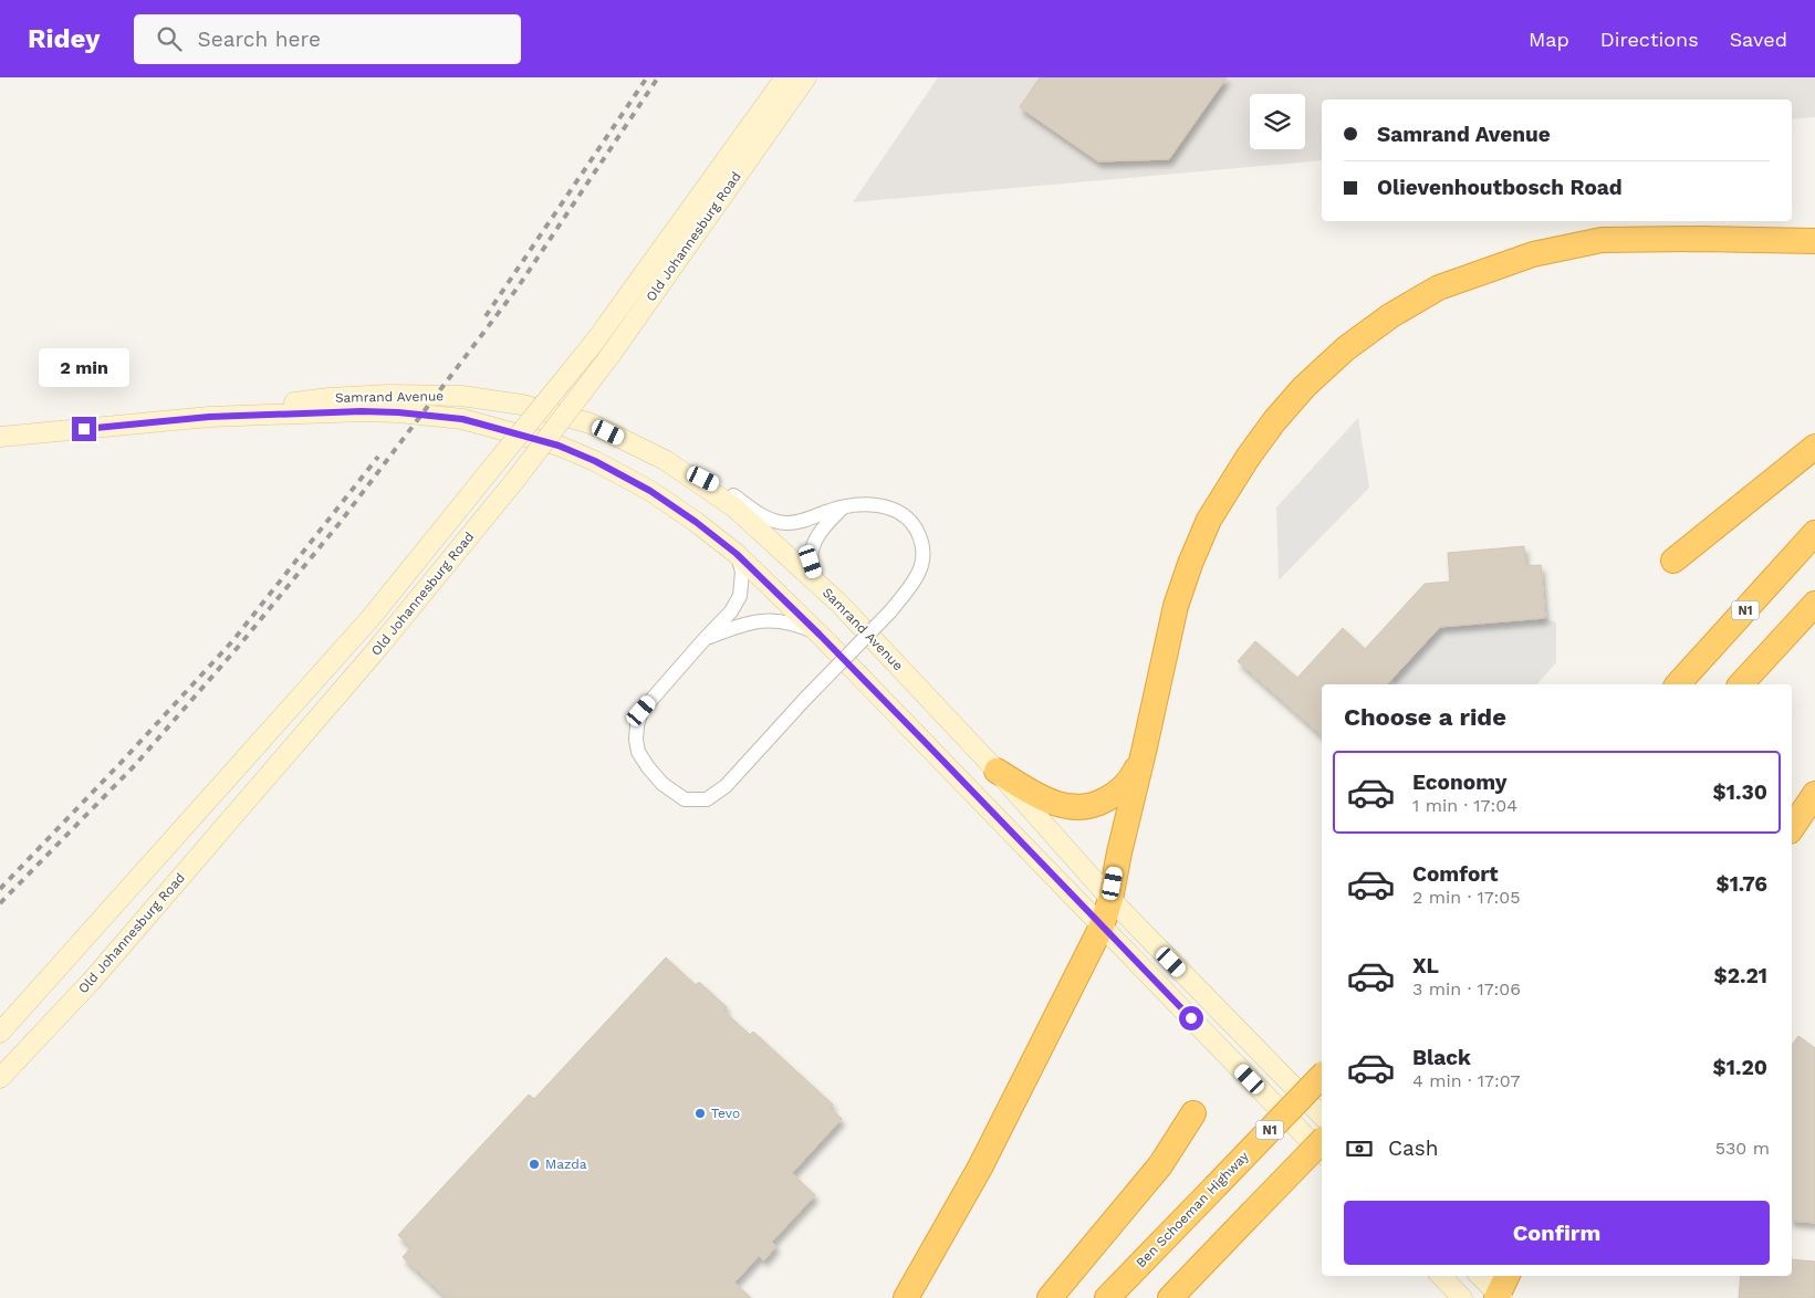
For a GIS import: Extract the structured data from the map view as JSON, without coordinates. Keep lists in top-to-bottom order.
{
  "streets": {
    "highway": ["N1", "Ben Schoeman Highway"],
    "main road": ["Old Johannesburg Road", "Samrand Avenue"]
  },
  "places": ["Tevo", "Mazda"],
  "page": {
    "header": "Ridey",
    "search": "Search here",
    "nav": ["Map", "Directions", "Saved"],
    "banner": ["Samrand Avenue", "Olievenhoutbosch Road"],
    "bubble": "2 min",
    "heading": "Choose a ride",
    "list": [
      {
        "name": "Economy",
        "note": "1 min · 17:04",
        "value": "$1.30"
      },
      {
        "name": "Comfort",
        "note": "2 min · 17:05",
        "value": "$1.76"
      },
      {
        "name": "XL",
        "note": "3 min · 17:06",
        "value": "$2.21"
      },
      {
        "name": "Black",
        "note": "4 min · 17:07",
        "value": "$1.20"
      }
    ],
    "pay": ["Cash", "530 m"],
    "buttons": "Confirm"
  }
}
